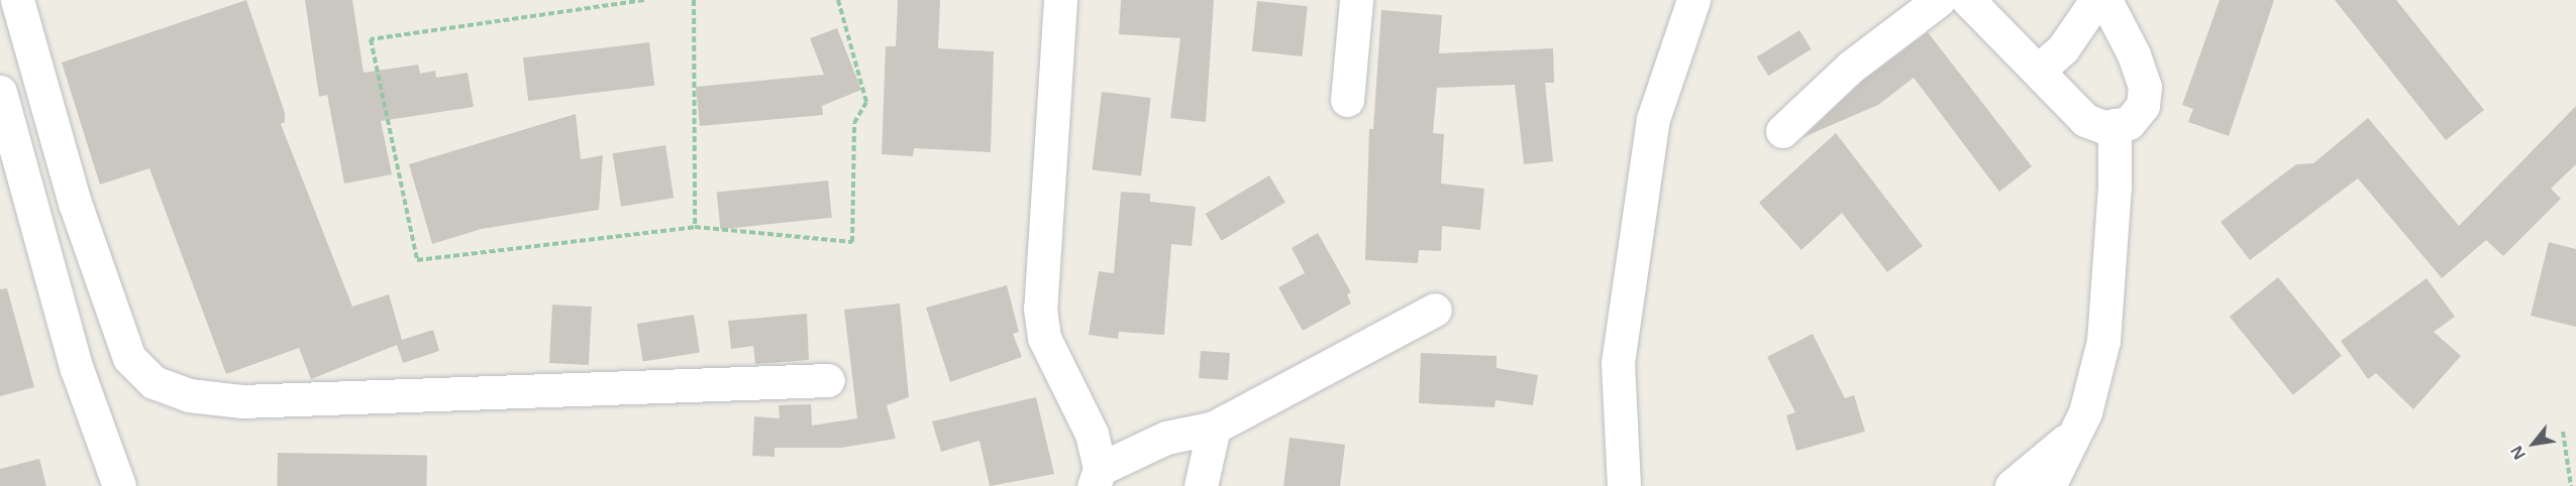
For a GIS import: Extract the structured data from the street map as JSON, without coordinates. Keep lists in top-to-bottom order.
{
  "north": "bottom left"
}
